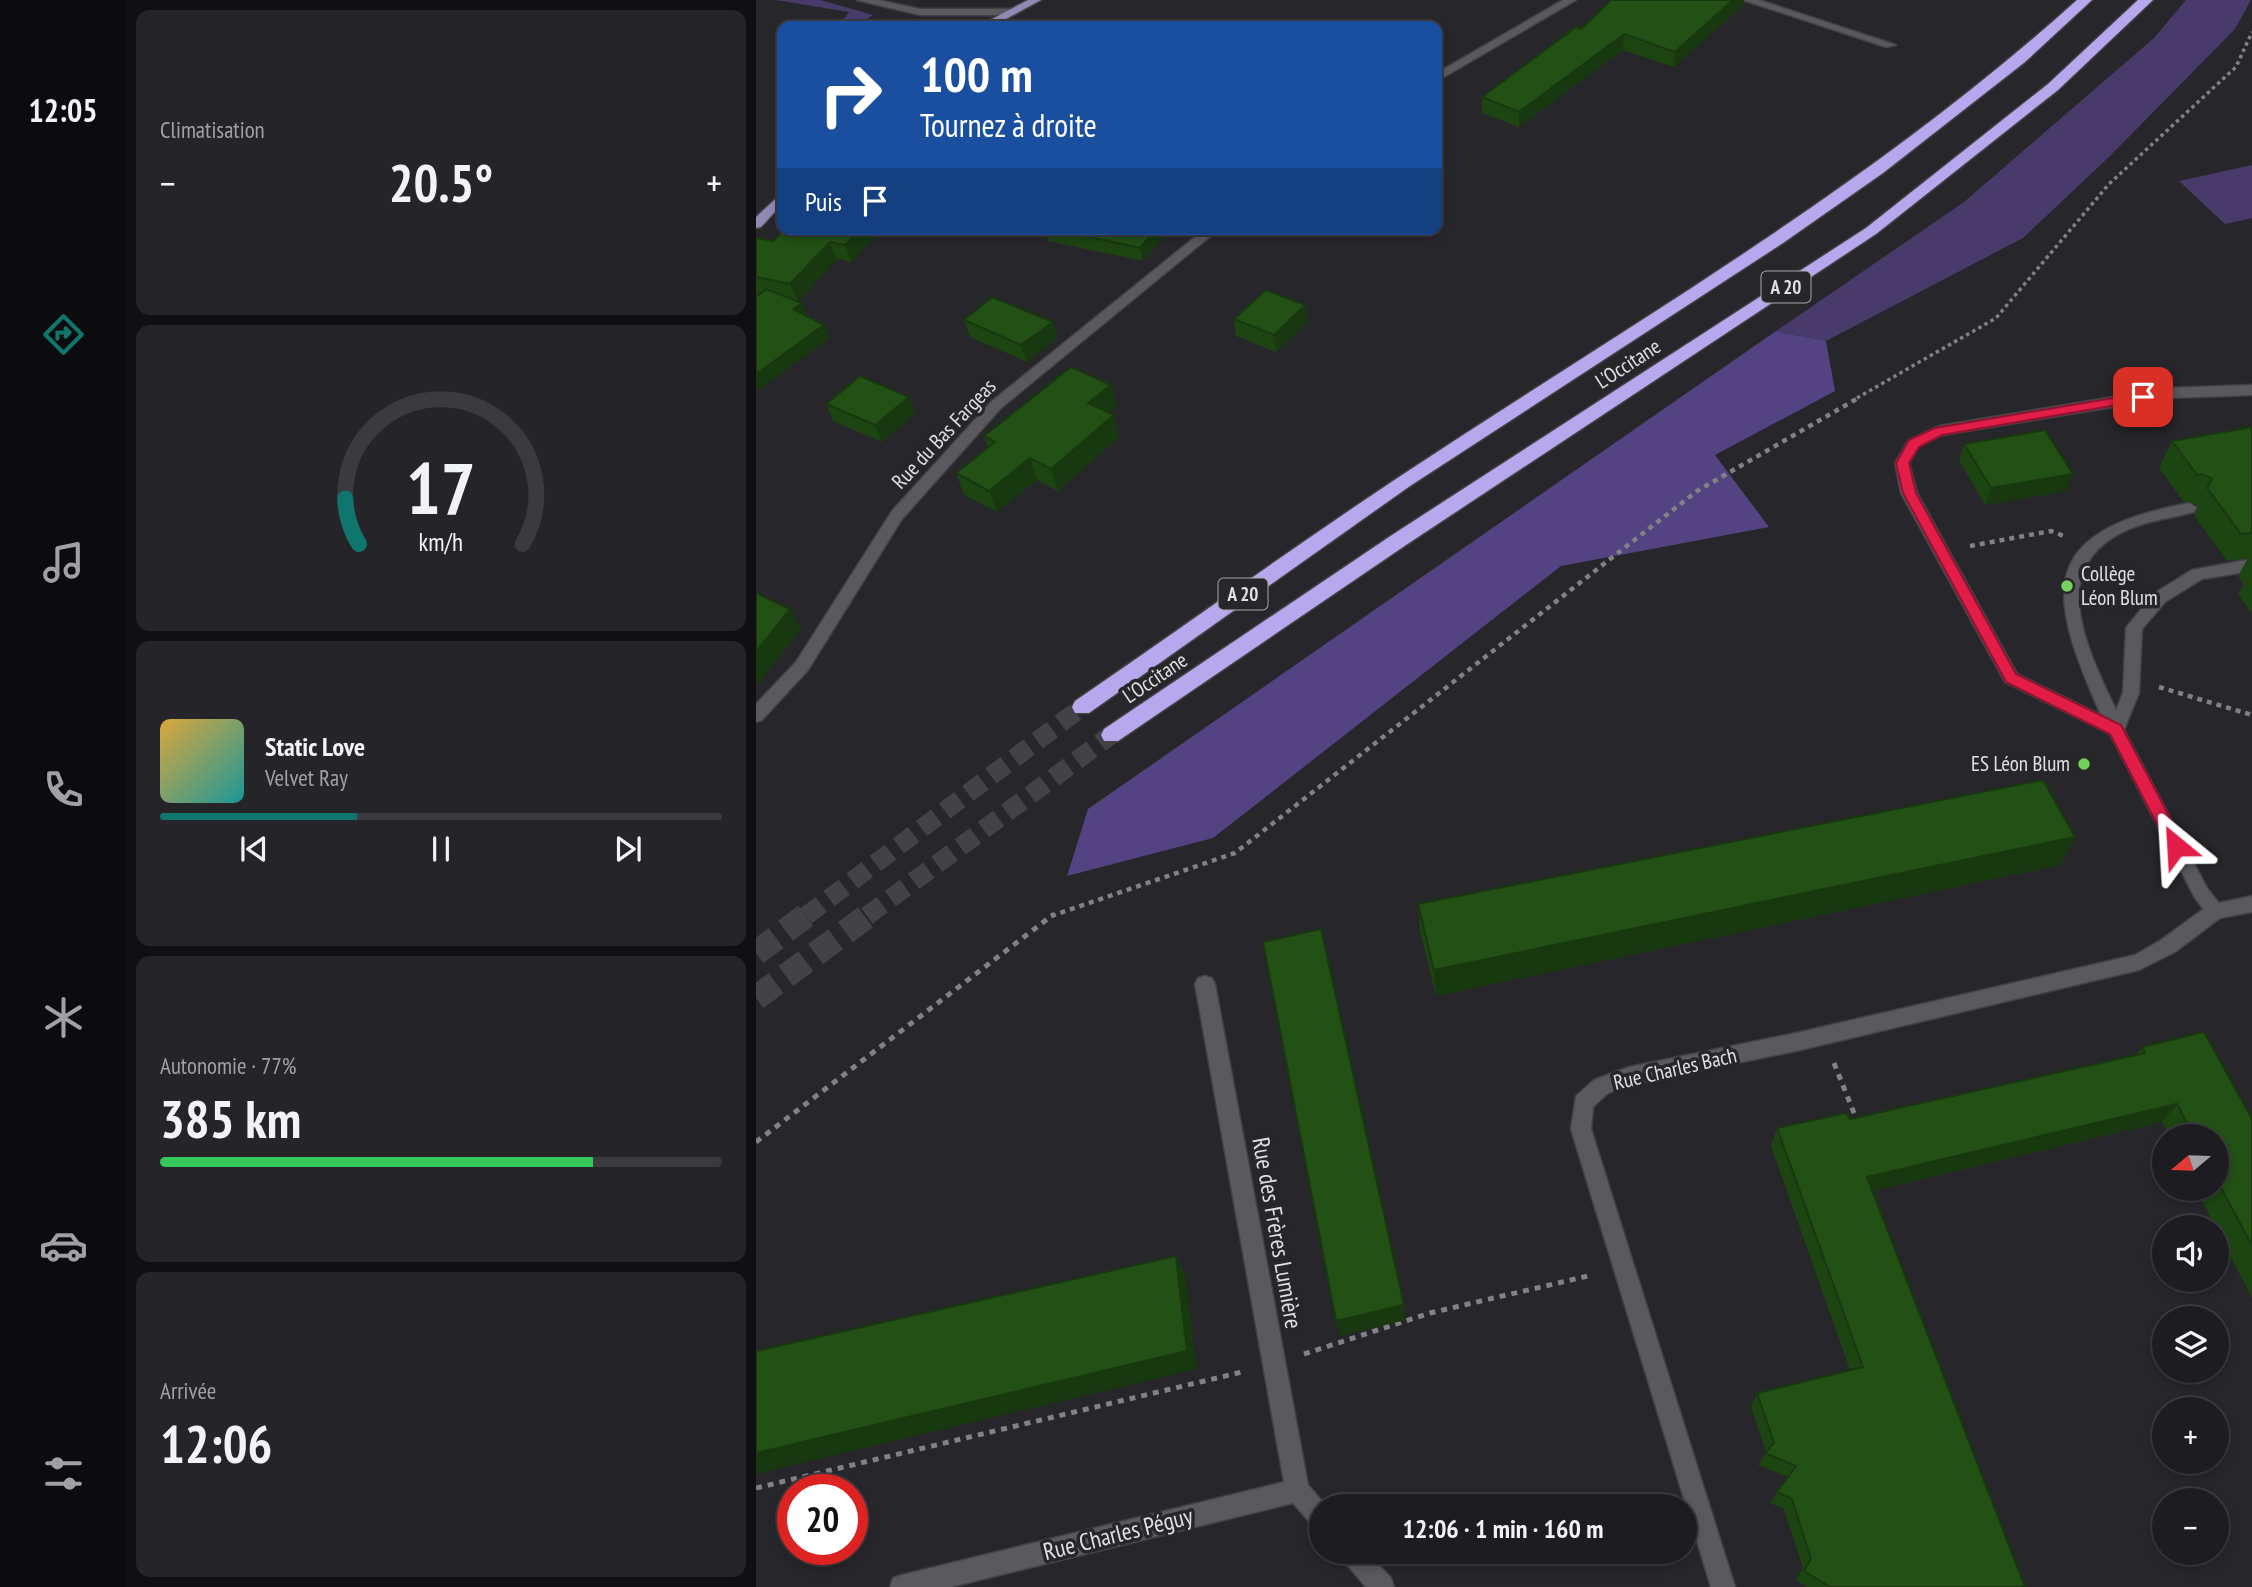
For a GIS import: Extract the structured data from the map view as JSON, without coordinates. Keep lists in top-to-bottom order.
{
  "streets": {
    "highway": ["A 20", "L'Occitane"],
    "street": [
      "Rue du Bas Fargeas",
      "Rue Charles Bach",
      "Rue des Frères Lumière",
      "Rue Charles Péguy"
    ]
  },
  "crossings": [
    ["Rue des Frères Lumière", "Rue Charles Péguy"]
  ],
  "places": ["Collège Léon Blum", "ES Léon Blum"],
  "north": "left",
  "page": {
    "tabs": "12:05",
    "tile": [
      "Climatisation",
      ["Autonomie · 77%", "385 km"],
      ["Arrivée", "12:06"]
    ],
    "turn": ["100 m", "Tournez à droite"],
    "heat": ["−", "20.5°", "+"],
    "then": "Puis",
    "song": ["Static Love", "Velvet Ray"],
    "map_buttons": ["+", "−"],
    "limit": "20",
    "trip": "12:06 · 1 min · 160 m",
    "gauge": ["17", "km/h"]
  }
}
